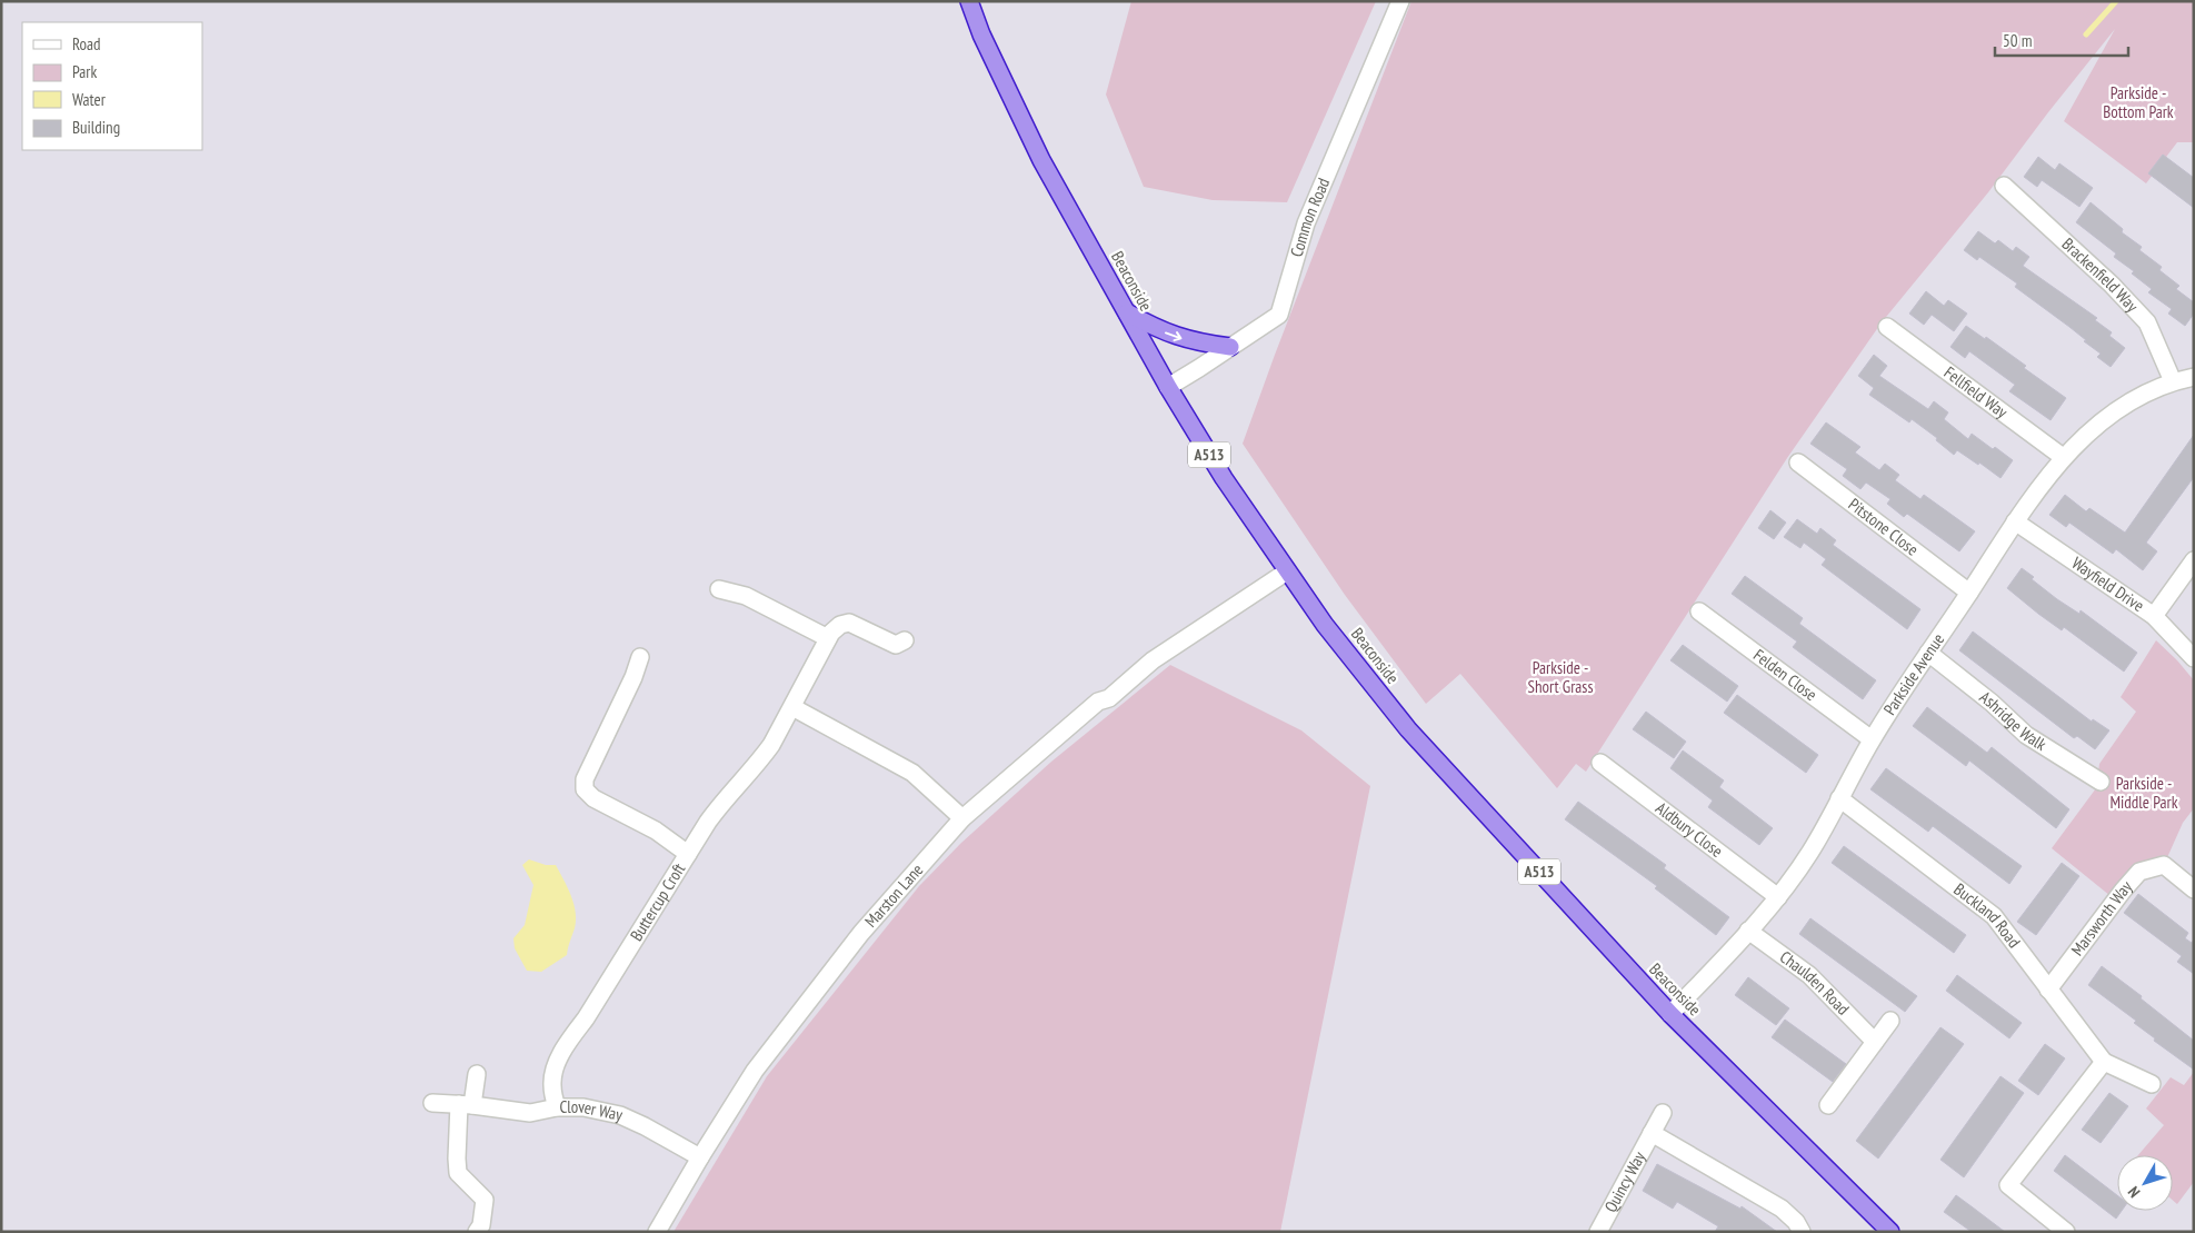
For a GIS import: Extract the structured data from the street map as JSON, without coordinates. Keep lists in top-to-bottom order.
{
  "streets": {
    "highway": ["Beaconside", "A513"],
    "street": [
      "Common Road",
      "Brackenfield Way",
      "Fellfield Way",
      "Pitstone Close",
      "Wayfield Drive",
      "Parkside Avenue",
      "Felden Close",
      "Ashridge Walk",
      "Aldbury Close",
      "Marston Lane",
      "Buttercup Croft",
      "Buckland Road",
      "Marsworth Way",
      "Chaulden Road",
      "Clover Way",
      "Quincy Way"
    ]
  },
  "crossings": [
    ["Common Road", "Beaconside"],
    ["Brackenfield Way", "Parkside Avenue"],
    ["Beaconside", "Parkside Avenue"],
    ["Beaconside", "Marston Lane"],
    ["Fellfield Way", "Parkside Avenue"],
    ["Pitstone Close", "Parkside Avenue"],
    ["Wayfield Drive", "Parkside Avenue"],
    ["Parkside Avenue", "Felden Close"],
    ["Parkside Avenue", "Ashridge Walk"],
    ["Parkside Avenue", "Aldbury Close"],
    ["Parkside Avenue", "Buckland Road"],
    ["Parkside Avenue", "Chaulden Road"],
    ["Marston Lane", "Clover Way"],
    ["Buttercup Croft", "Clover Way"],
    ["Buckland Road", "Marsworth Way"]
  ],
  "parks": ["Parkside - Bottom Park", "Parkside - Short Grass", "Parkside - Middle Park"],
  "legend": [
    "Road",
    "Park",
    "Water",
    "Building"
  ],
  "scale_bar": "50 m",
  "north": "bottom left"
}
